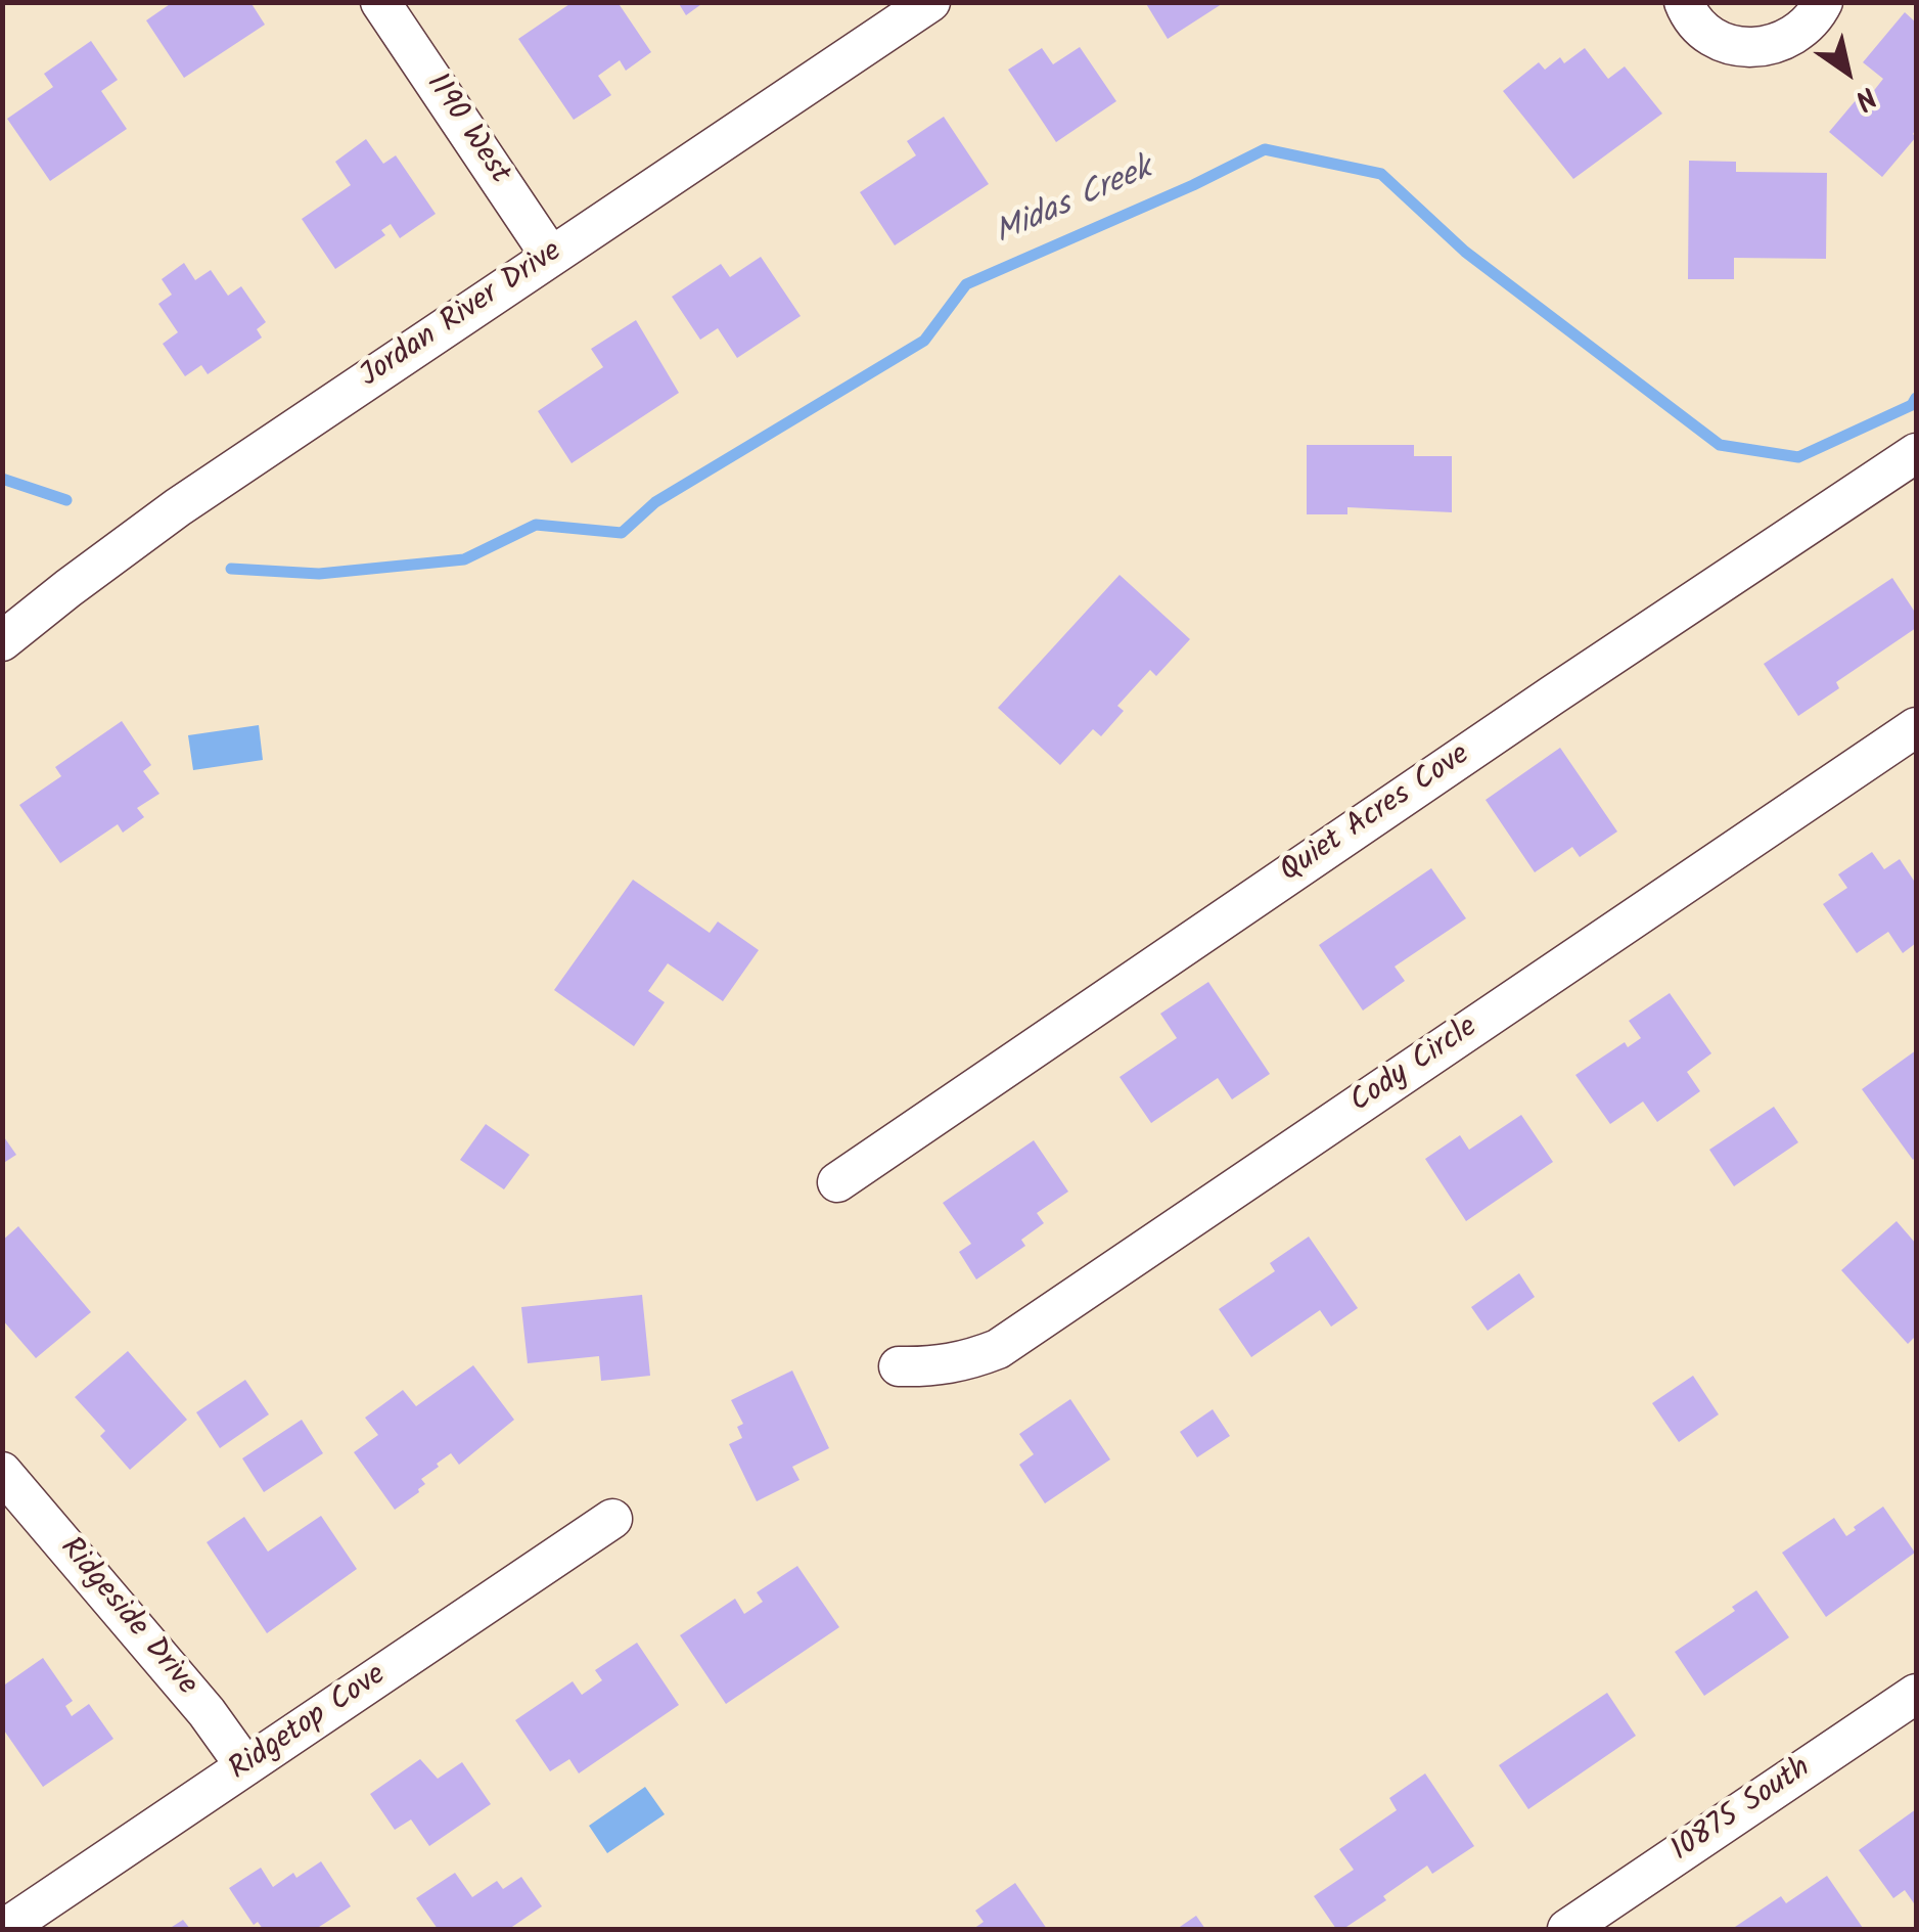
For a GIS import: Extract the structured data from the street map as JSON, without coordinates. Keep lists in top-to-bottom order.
{
  "streets": {
    "street": [
      "1190 West",
      "Jordan River Drive",
      "Quiet Acres Cove",
      "Cody Circle",
      "Ridgeside Drive",
      "Ridgetop Cove",
      "10875 South"
    ]
  },
  "crossings": [
    ["1190 West", "Jordan River Drive"],
    ["Ridgeside Drive", "Ridgetop Cove"]
  ],
  "water": ["Midas Creek"],
  "north": "bottom right"
}
